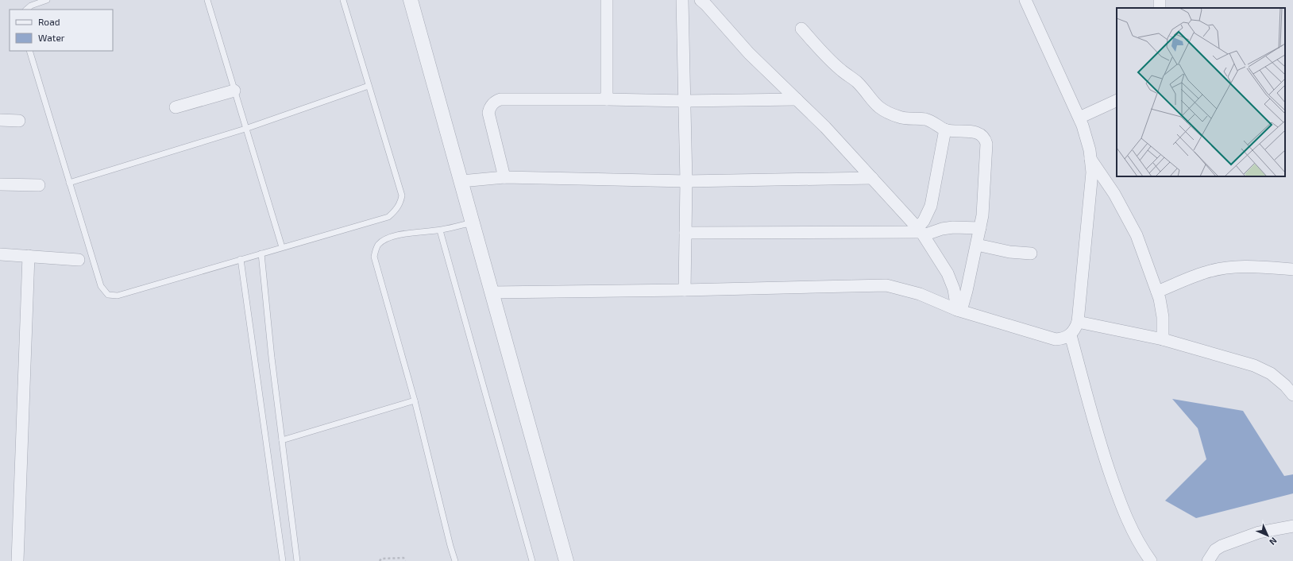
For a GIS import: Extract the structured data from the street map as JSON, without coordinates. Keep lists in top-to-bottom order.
{
  "legend": ["Road", "Water"],
  "north": "bottom right"
}
